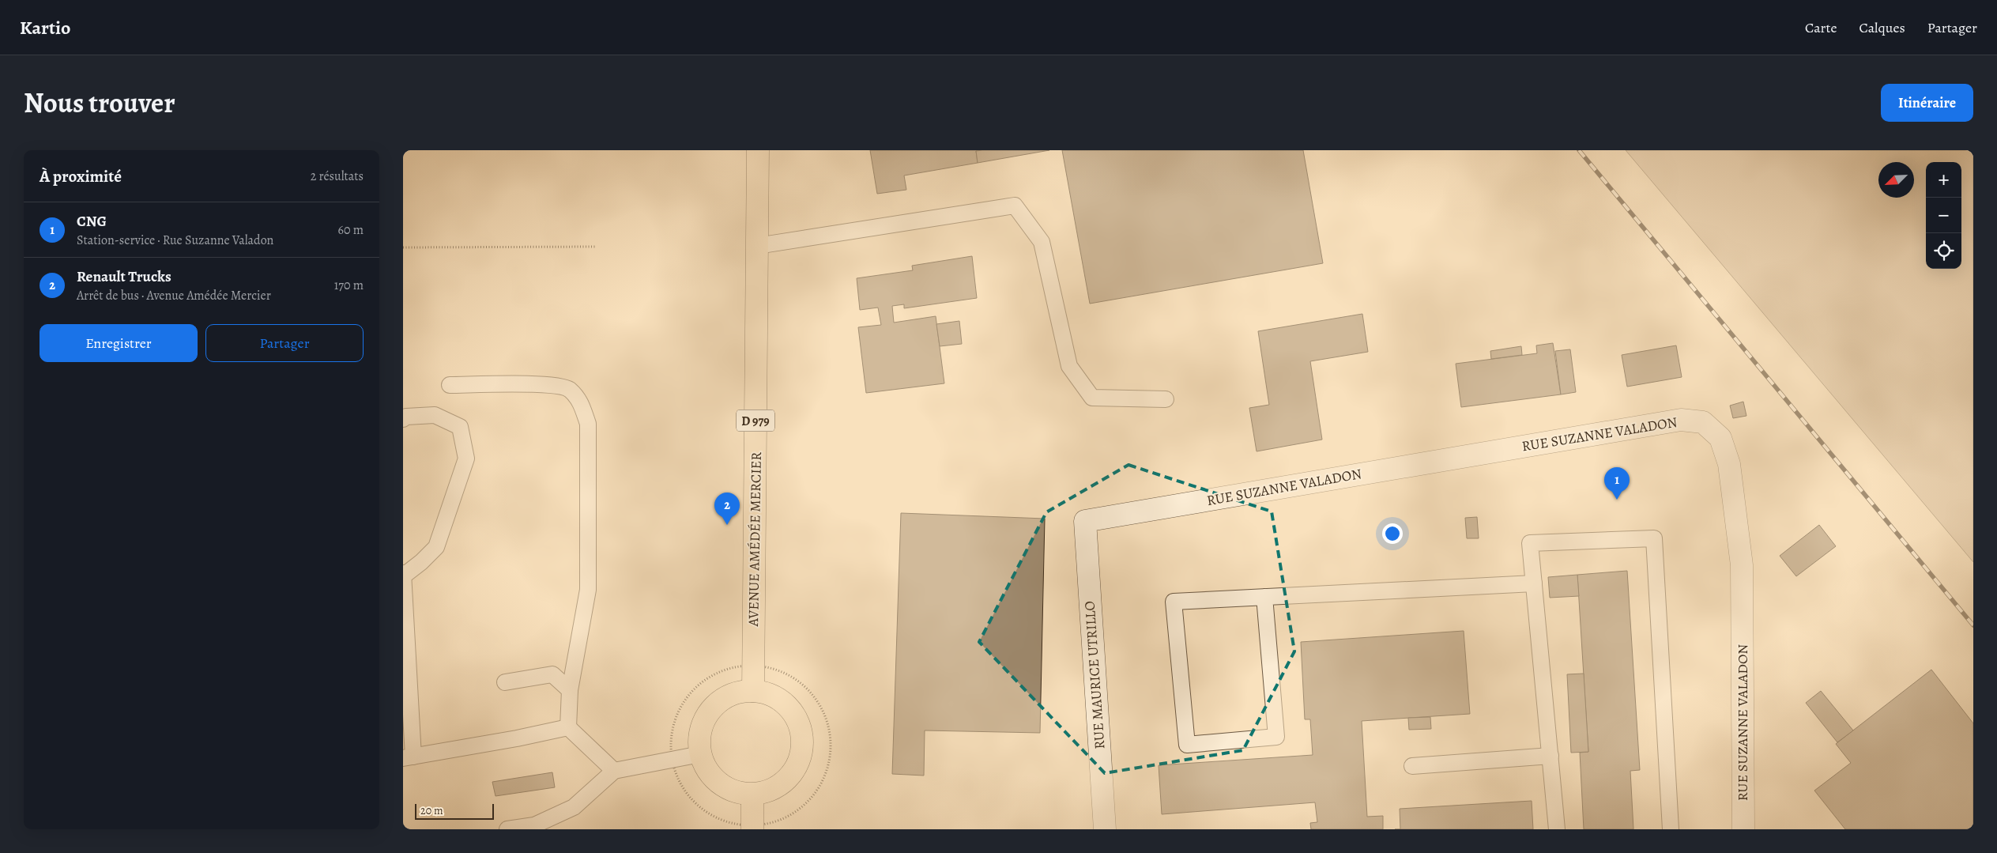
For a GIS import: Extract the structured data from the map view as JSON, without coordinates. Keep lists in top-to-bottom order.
{
  "streets": {
    "main road": ["D 979", "AVENUE AMÉDÉE MERCIER"],
    "street": ["RUE SUZANNE VALADON", "RUE MAURICE UTRILLO"]
  },
  "crossings": [
    ["RUE SUZANNE VALADON", "RUE MAURICE UTRILLO"]
  ],
  "scale_bar": "20 m",
  "north": "bottom left",
  "page": {
    "header": "Kartio",
    "nav": ["Carte", "Calques", "Partager"],
    "title": "Nous trouver",
    "buttons": [
      "Itinéraire",
      ["Enregistrer", "Partager"]
    ],
    "heading": ["À proximité", "2 résultats"],
    "map_buttons": ["+", "−"],
    "list": [
      {
        "mark": "1",
        "name": "CNG",
        "note": "Station-service · Rue Suzanne Valadon",
        "value": "60 m"
      },
      {
        "mark": "2",
        "name": "Renault Trucks",
        "note": "Arrêt de bus · Avenue Amédée Mercier",
        "value": "170 m"
      }
    ],
    "pins": ["1", "2"],
    "scale": "20 m"
  }
}
